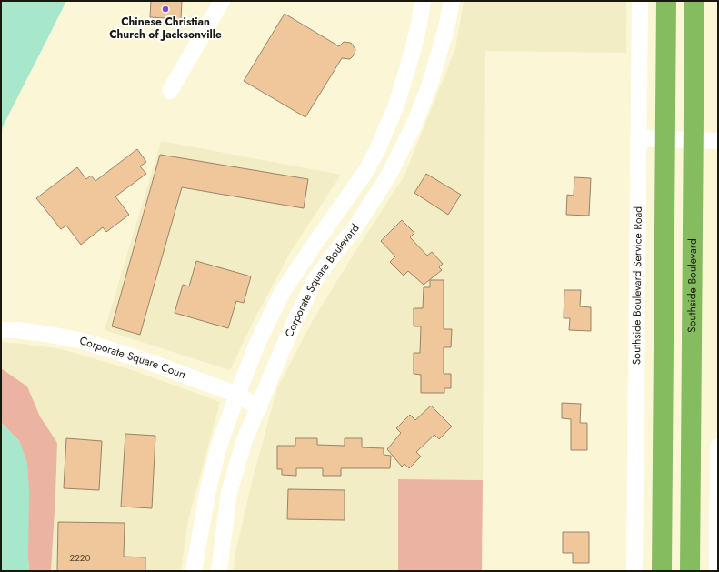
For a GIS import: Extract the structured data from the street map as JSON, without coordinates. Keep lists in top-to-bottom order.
{
  "streets": {
    "highway": ["Southside Boulevard"],
    "street": ["Corporate Square Boulevard", "Southside Boulevard Service Road", "Corporate Square Court"]
  },
  "crossings": [
    ["Corporate Square Boulevard", "Corporate Square Court"]
  ],
  "places": ["Chinese Christian Church of Jacksonville"],
  "house_numbers": ["2220"]
}
